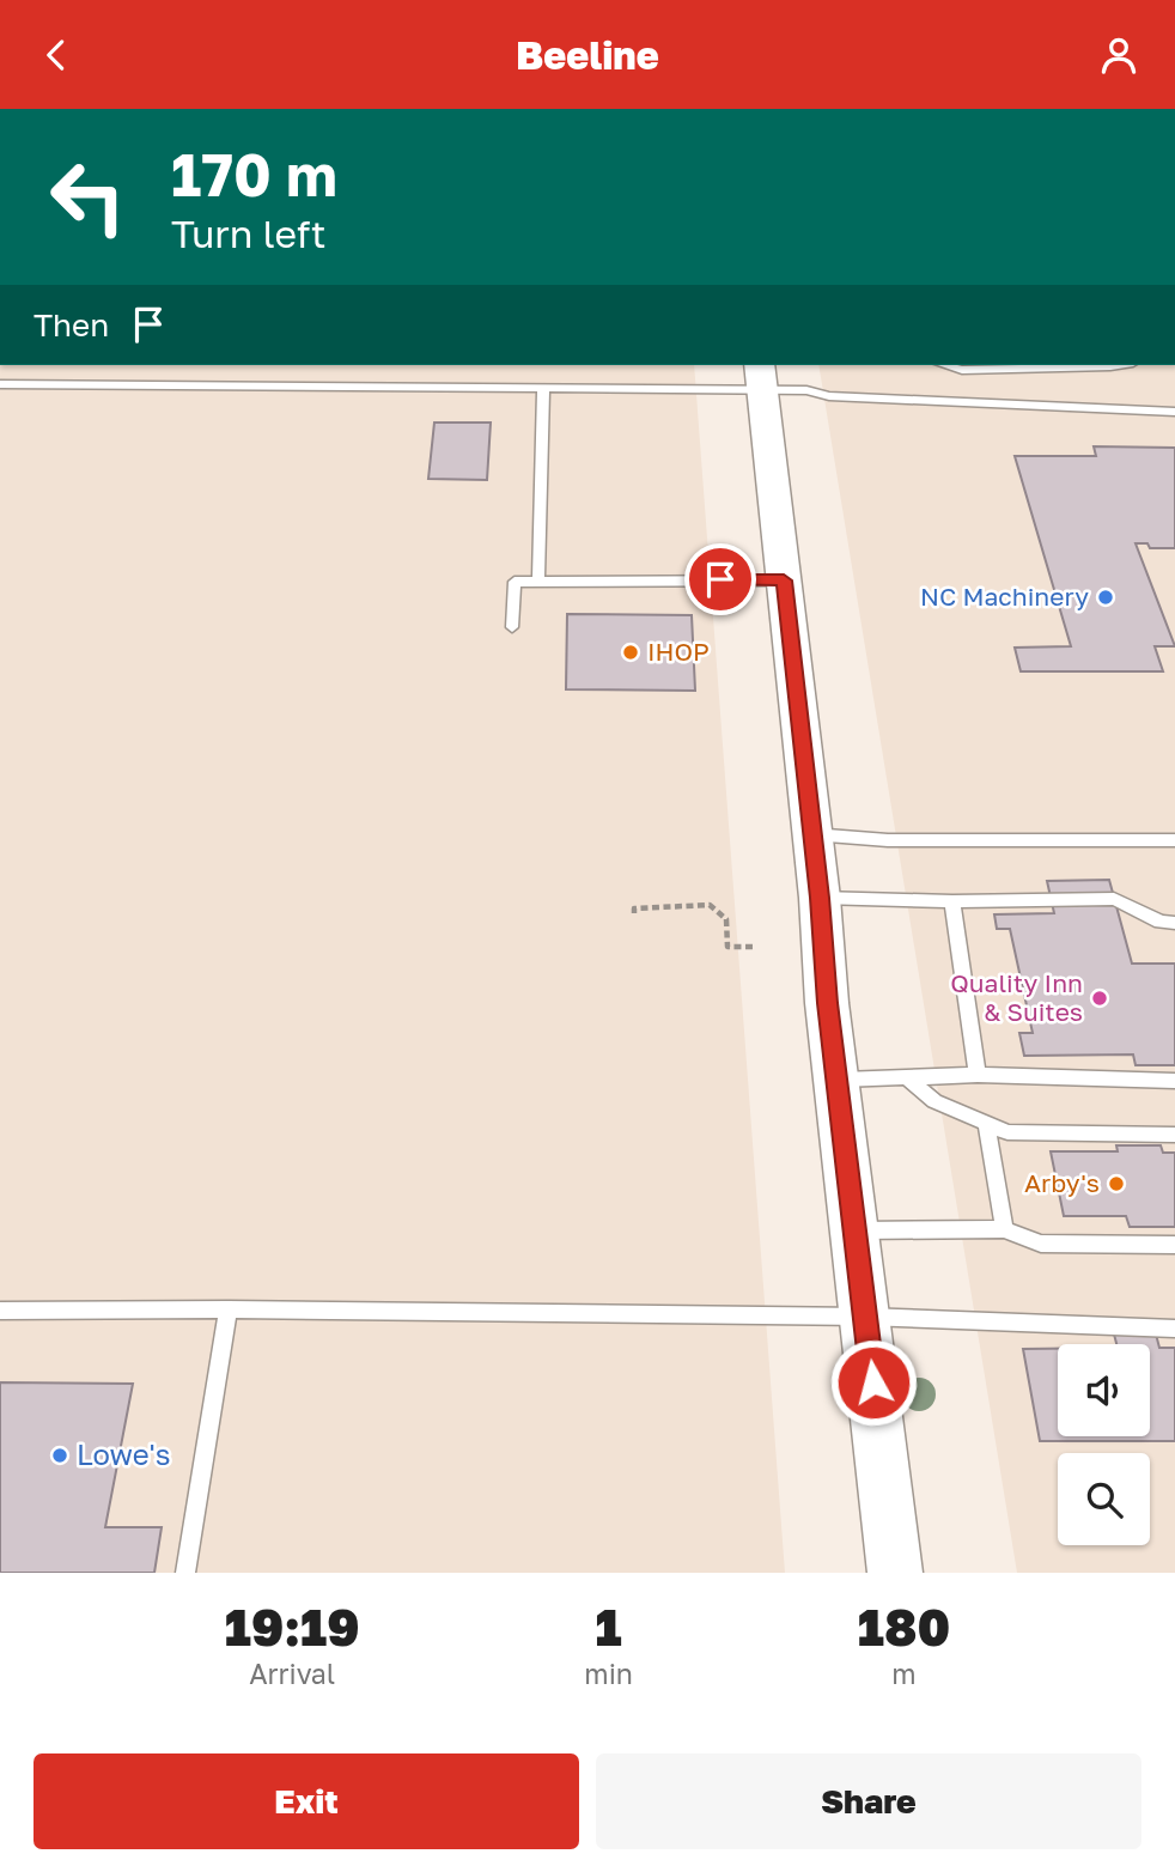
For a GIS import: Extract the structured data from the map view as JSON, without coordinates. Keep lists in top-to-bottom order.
{
  "places": [
    "NC Machinery",
    "IHOP",
    "Quality Inn & Suites",
    "Arby's",
    "Lowe's"
  ],
  "page": {
    "header": "Beeline",
    "turn": ["170 m", "Turn left"],
    "then": "Then",
    "eta": [
      "19:19",
      "Arrival",
      "1",
      "min",
      "180",
      "m"
    ],
    "buttons": ["Exit", "Share"]
  }
}
